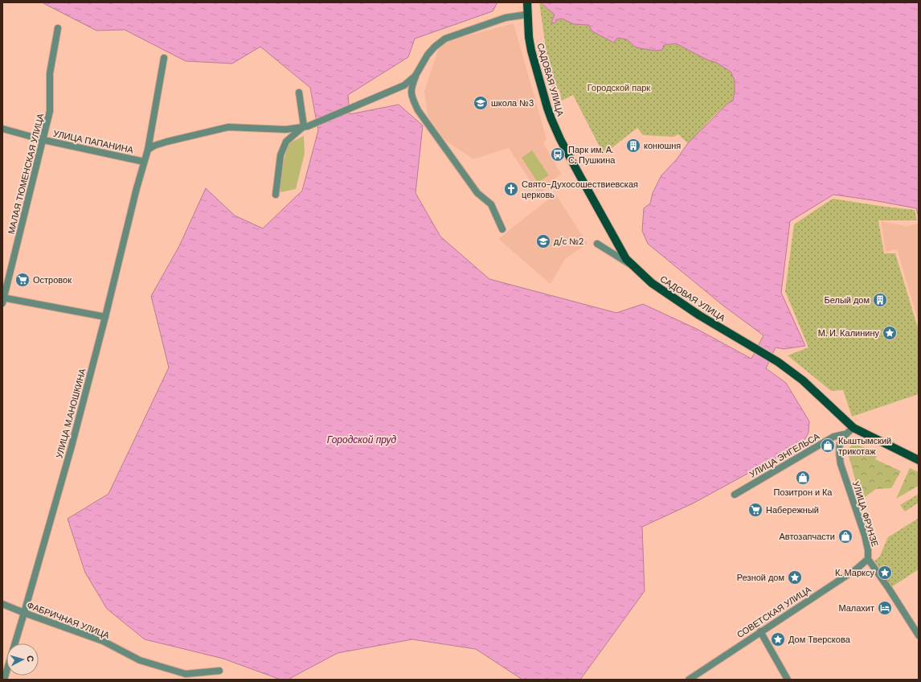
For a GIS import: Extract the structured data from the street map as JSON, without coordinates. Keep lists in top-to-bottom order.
{
  "streets": {
    "main road": ["САДОВАЯ УЛИЦА"],
    "street": [
      "УЛИЦА ПАПАНИНА",
      "МАЛАЯ ТЮМЕНСКАЯ УЛИЦА",
      "УЛИЦА М.АНОШКИНА",
      "УЛИЦА ЭНГЕЛЬСА",
      "УЛИЦА ФРУНЗЕ",
      "СОВЕТСКАЯ УЛИЦА",
      "ФАБРИЧНАЯ УЛИЦА"
    ]
  },
  "crossings": [
    ["УЛИЦА ПАПАНИНА", "МАЛАЯ ТЮМЕНСКАЯ УЛИЦА"],
    ["УЛИЦА ПАПАНИНА", "УЛИЦА М.АНОШКИНА"],
    ["УЛИЦА М.АНОШКИНА", "ФАБРИЧНАЯ УЛИЦА"],
    ["УЛИЦА ЭНГЕЛЬСА", "УЛИЦА ФРУНЗЕ"],
    ["УЛИЦА ФРУНЗЕ", "СОВЕТСКАЯ УЛИЦА"]
  ],
  "water": ["Городской пруд"],
  "parks": ["Городской парк"],
  "places": {
    "school or university": ["школа №3", "д/с №2"],
    "building": ["конюшня", "Белый дом"],
    "bus stop": ["Парк им. А. С. Пушкина"],
    "church": ["Свято-Духосошествиевская церковь"],
    "supermarket": ["Островок", "Набережный"],
    "place": [
      "М. И. Калинину",
      "К. Марксу",
      "Резной дом",
      "Дом Тверскова"
    ],
    "shop": ["Кыштымский трикотаж", "Позитрон и Ка", "Автозапчасти"],
    "hotel": ["Малахит"]
  },
  "north": "right"
}
